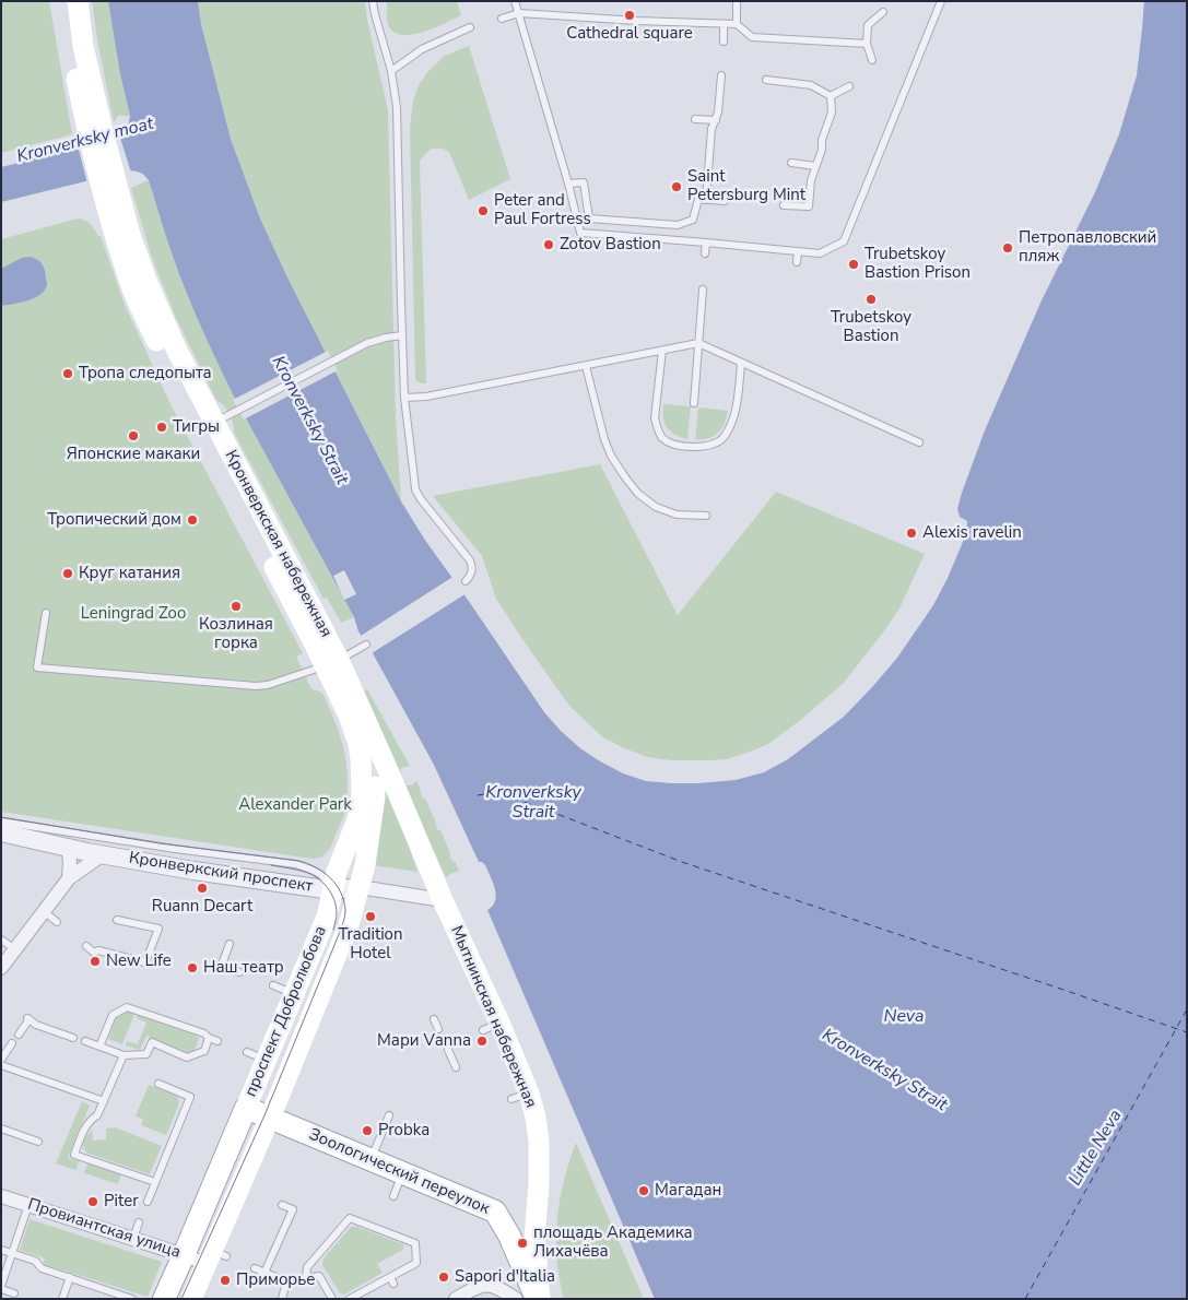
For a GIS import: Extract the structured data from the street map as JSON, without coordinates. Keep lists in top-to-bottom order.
{
  "streets": {
    "main road": [
      "Кронверкская набережная",
      "проспект Добролюбова",
      "Мытнинская набережная",
      "Зоологический переулок"
    ],
    "street": ["Кронверкский проспект", "Провиантская улица"]
  },
  "crossings": [
    ["Кронверкская набережная", "Кронверкский проспект"],
    ["Кронверкская набережная", "проспект Добролюбова"],
    ["Кронверкская набережная", "Мытнинская набережная"],
    ["Кронверкский проспект", "проспект Добролюбова"],
    ["Кронверкский проспект", "Мытнинская набережная"],
    ["проспект Добролюбова", "Зоологический переулок"],
    ["проспект Добролюбова", "Провиантская улица"],
    ["Мытнинская набережная", "Зоологический переулок"]
  ],
  "water": [
    "Kronverksky moat",
    "Kronverksky Strait",
    "Neva",
    "Little Neva"
  ],
  "parks": ["Leningrad Zoo", "Alexander Park"],
  "places": [
    "Cathedral square",
    "Saint Petersburg Mint",
    "Peter and Paul Fortress",
    "Zotov Bastion",
    "Петропавловский пляж",
    "Trubetskoy Bastion Prison",
    "Trubetskoy Bastion",
    "Тропа следопыта",
    "Тигры",
    "Японские макаки",
    "Тропический дом",
    "Alexis ravelin",
    "Круг катания",
    "Козлиная горка",
    "Ruann Decart",
    "Tradition Hotel",
    "New Life",
    "Наш театр",
    "Мари Vаnnа",
    "Probka",
    "Магадан",
    "Piter",
    "площадь Академика Лихачёва",
    "Sapori d'Italia",
    "Приморье"
  ]
}
